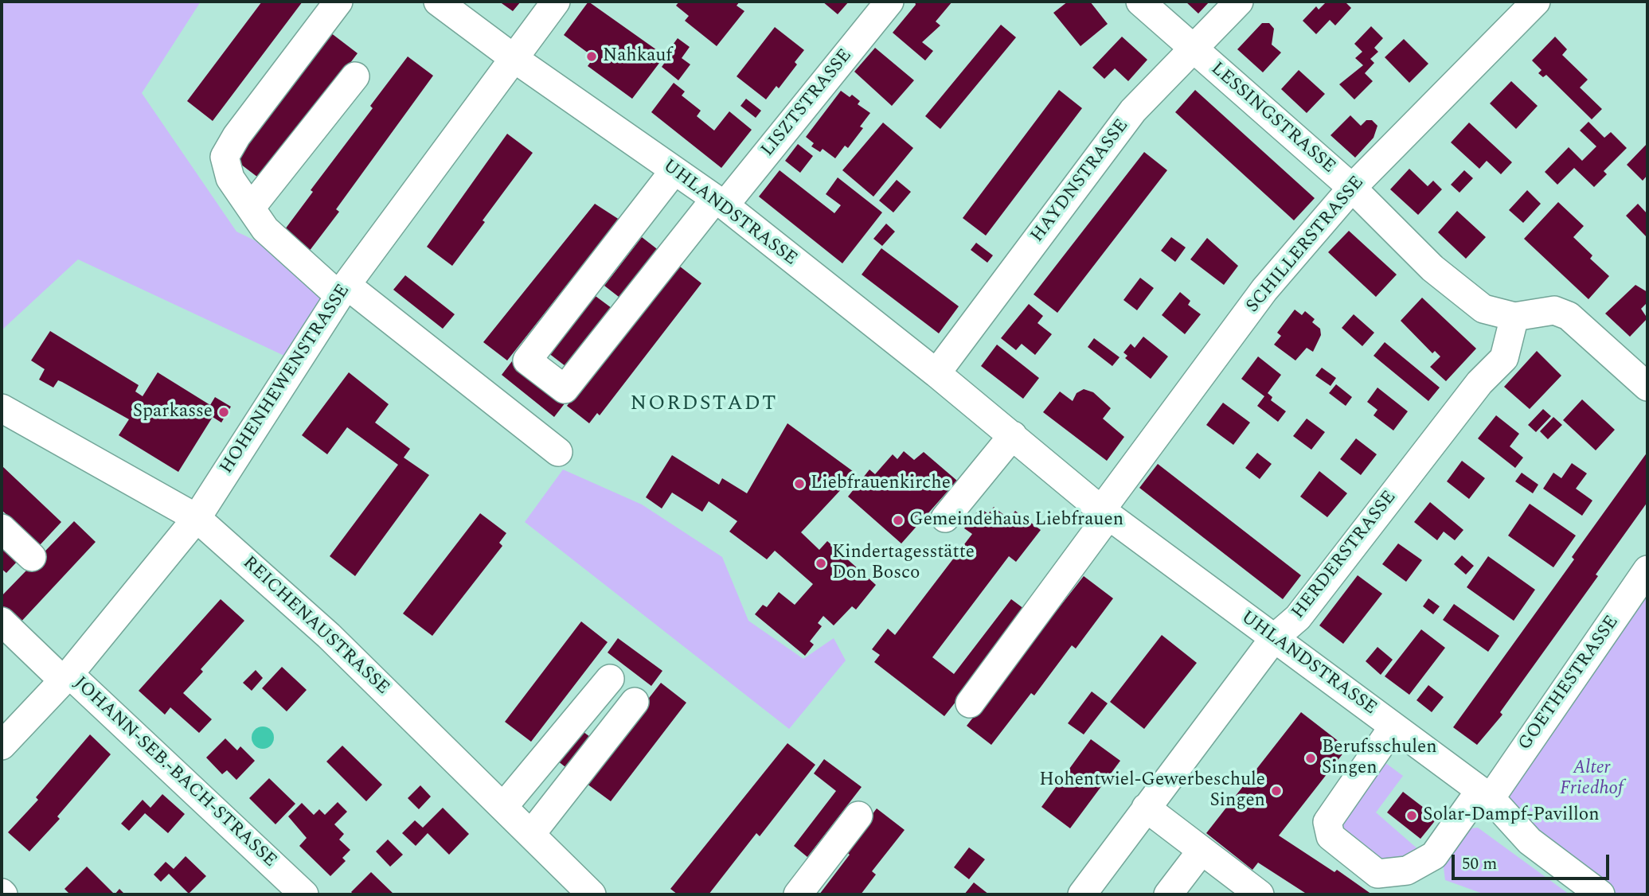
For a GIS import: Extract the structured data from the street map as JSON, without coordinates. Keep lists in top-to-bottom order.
{
  "streets": {
    "street": [
      "LISZTSTRASSE",
      "LESSINGSTRASSE",
      "HAYDNSTRASSE",
      "UHLANDSTRASSE",
      "SCHILLERSTRASSE",
      "HOHENHEWENSTRASSE",
      "HERDERSTRASSE",
      "REICHENAUSTRASSE",
      "GOETHESTRASSE",
      "JOHANN-SEB.-BACH-STRASSE"
    ]
  },
  "crossings": [
    ["LISZTSTRASSE", "UHLANDSTRASSE"],
    ["LESSINGSTRASSE", "HAYDNSTRASSE"],
    ["LESSINGSTRASSE", "SCHILLERSTRASSE"],
    ["LESSINGSTRASSE", "HERDERSTRASSE"],
    ["HAYDNSTRASSE", "UHLANDSTRASSE"],
    ["UHLANDSTRASSE", "SCHILLERSTRASSE"],
    ["UHLANDSTRASSE", "HOHENHEWENSTRASSE"],
    ["UHLANDSTRASSE", "HERDERSTRASSE"],
    ["UHLANDSTRASSE", "GOETHESTRASSE"],
    ["HOHENHEWENSTRASSE", "REICHENAUSTRASSE"],
    ["HOHENHEWENSTRASSE", "JOHANN-SEB.-BACH-STRASSE"]
  ],
  "districts": ["NORDSTADT"],
  "parks": ["Alter Friedhof"],
  "places": [
    "Nahkauf",
    "Sparkasse",
    "Liebfrauenkirche",
    "Gemeindehaus Liebfrauen",
    "Kindertagesstätte Don Bosco",
    "Berufsschulen Singen",
    "Hohentwiel-Gewerbeschule Singen",
    "Solar-Dampf-Pavillon"
  ],
  "scale_bar": "50 m"
}
